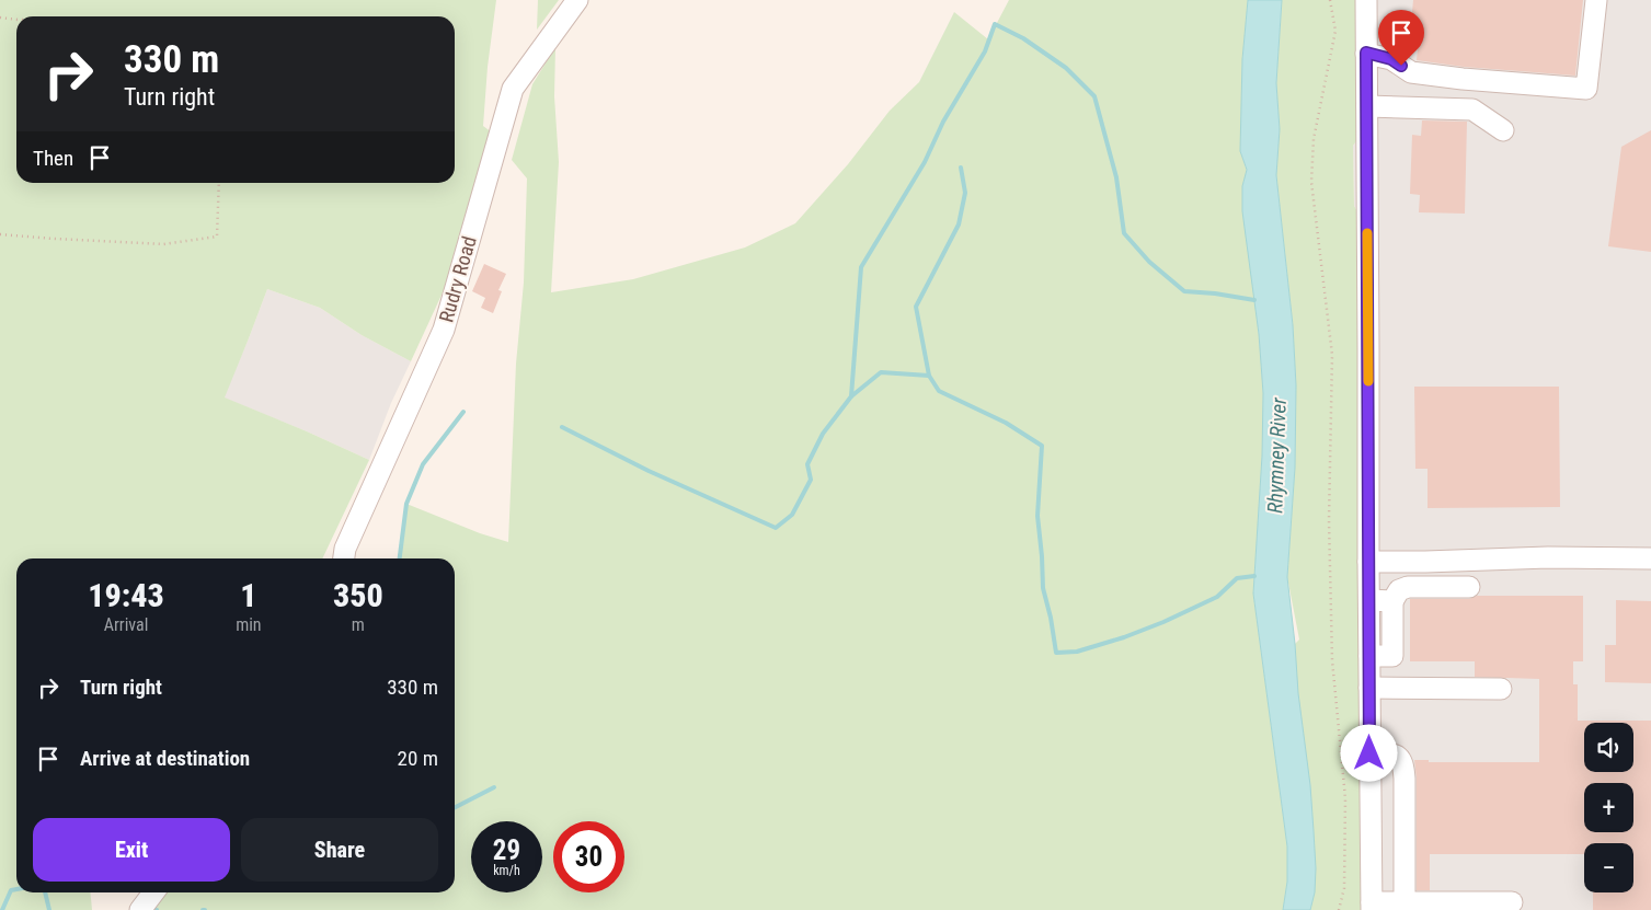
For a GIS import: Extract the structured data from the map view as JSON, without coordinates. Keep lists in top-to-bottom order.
{
  "streets": {
    "street": ["Rudry Road"]
  },
  "water": ["Rhymney River"],
  "page": {
    "turn": ["330 m", "Turn right"],
    "then": "Then",
    "eta": [
      "19:43",
      "Arrival",
      "1",
      "min",
      "350",
      "m"
    ],
    "list": [
      {
        "name": "Turn right",
        "value": "330 m"
      },
      {
        "name": "Arrive at destination",
        "value": "20 m"
      }
    ],
    "map_buttons": ["+", "−"],
    "buttons": ["Exit", "Share"],
    "speed": "29 km/h",
    "limit": "30"
  }
}
